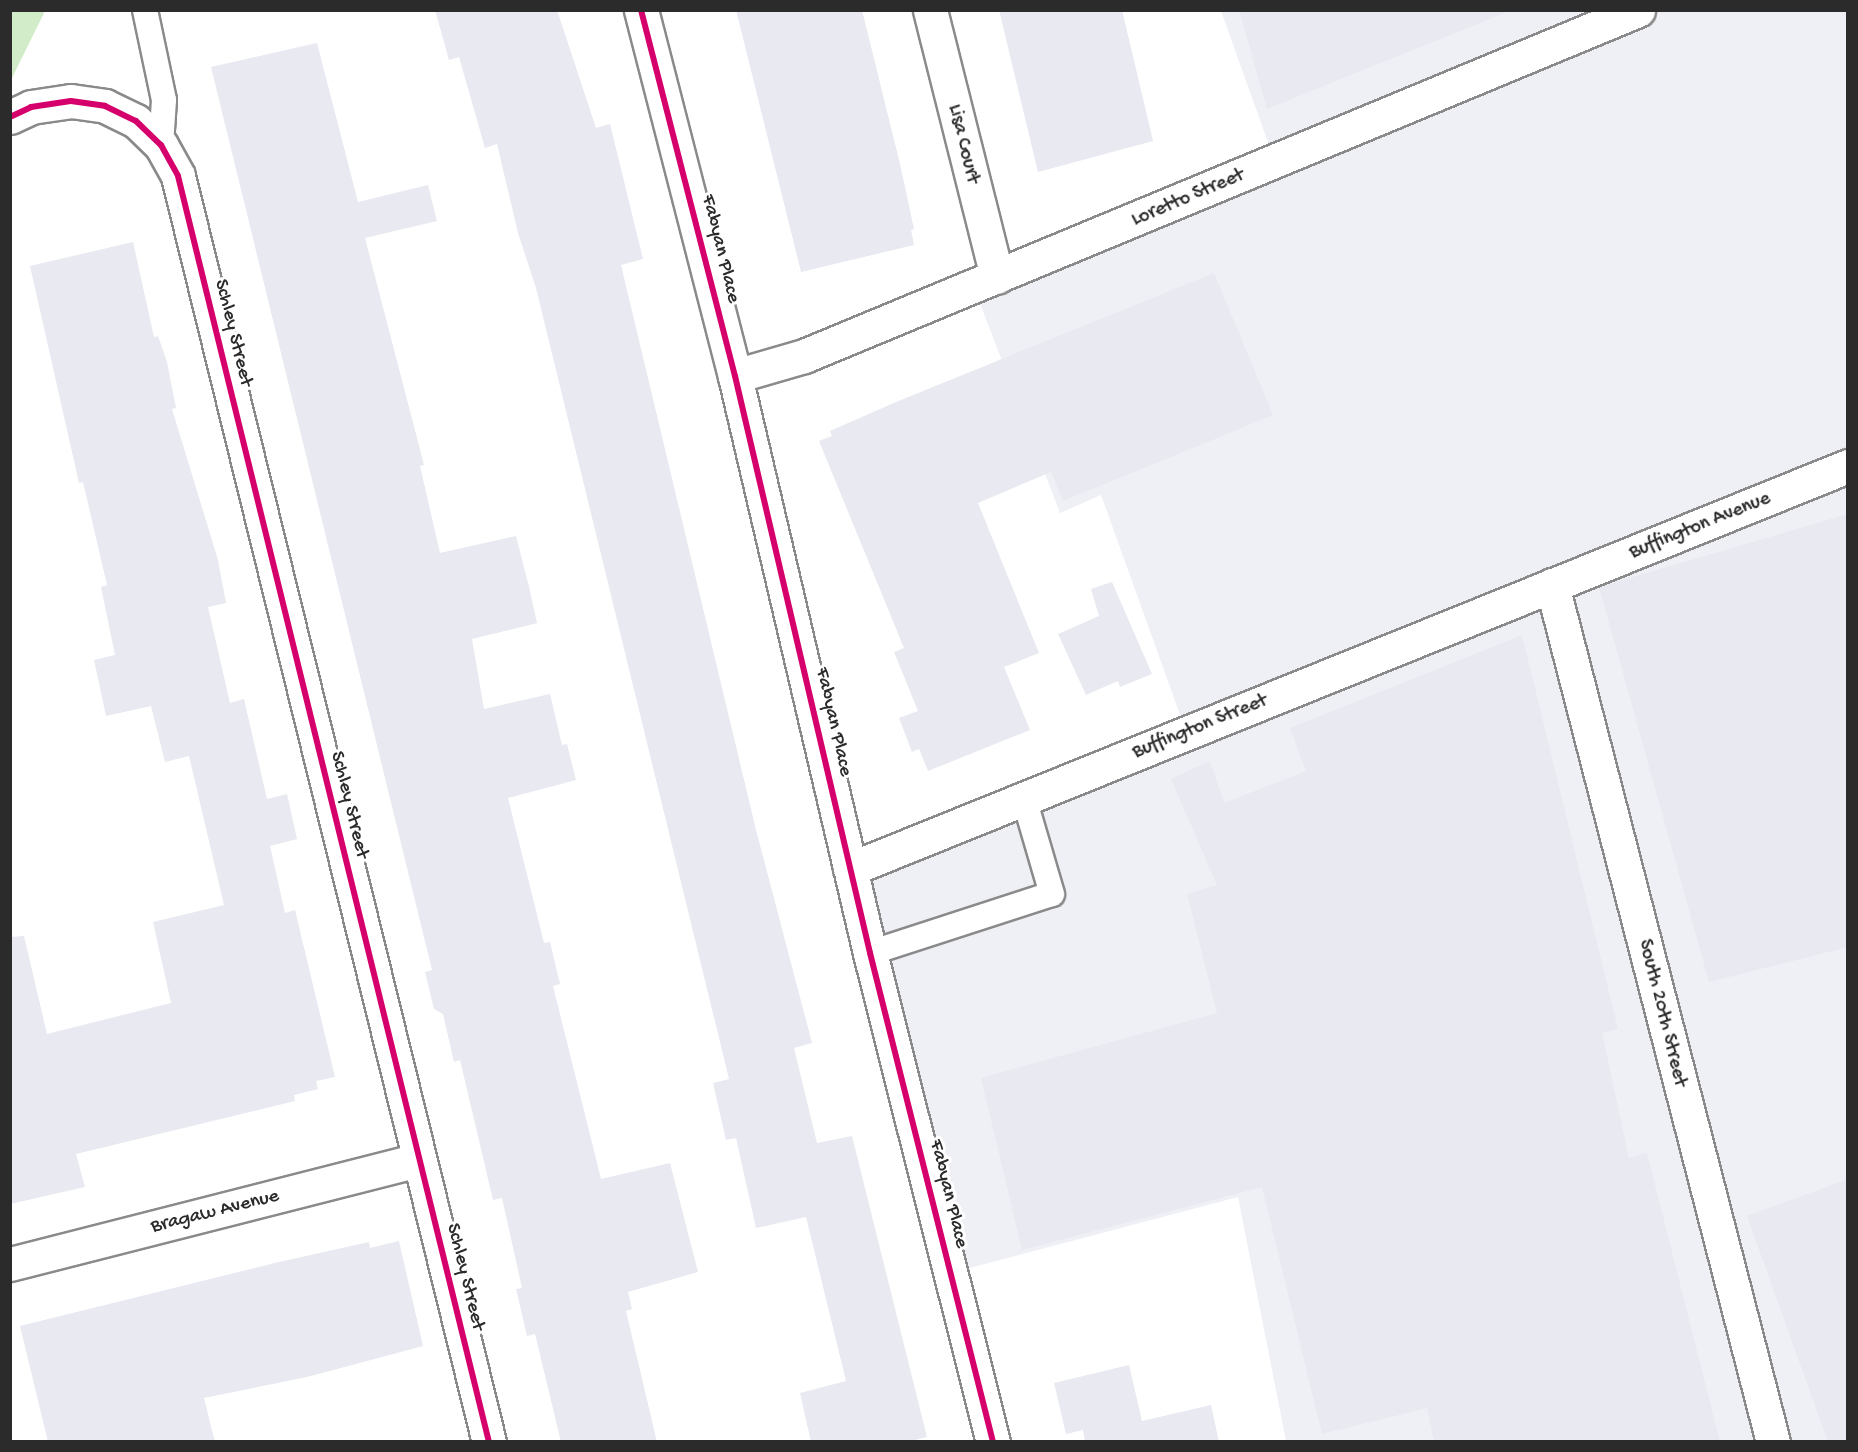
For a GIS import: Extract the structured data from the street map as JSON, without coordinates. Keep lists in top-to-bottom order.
{
  "streets": {
    "street": [
      "Lisa Court",
      "Loretto Street",
      "Fabyan Place",
      "Schley Street",
      "Buffington Avenue",
      "Buffington Street",
      "South 20th Street",
      "Bragaw Avenue"
    ]
  },
  "crossings": [
    ["Lisa Court", "Loretto Street"],
    ["Loretto Street", "Fabyan Place"],
    ["Fabyan Place", "Buffington Street"],
    ["Schley Street", "Bragaw Avenue"],
    ["Buffington Avenue", "Buffington Street"],
    ["Buffington Avenue", "South 20th Street"],
    ["Buffington Street", "South 20th Street"]
  ]
}
